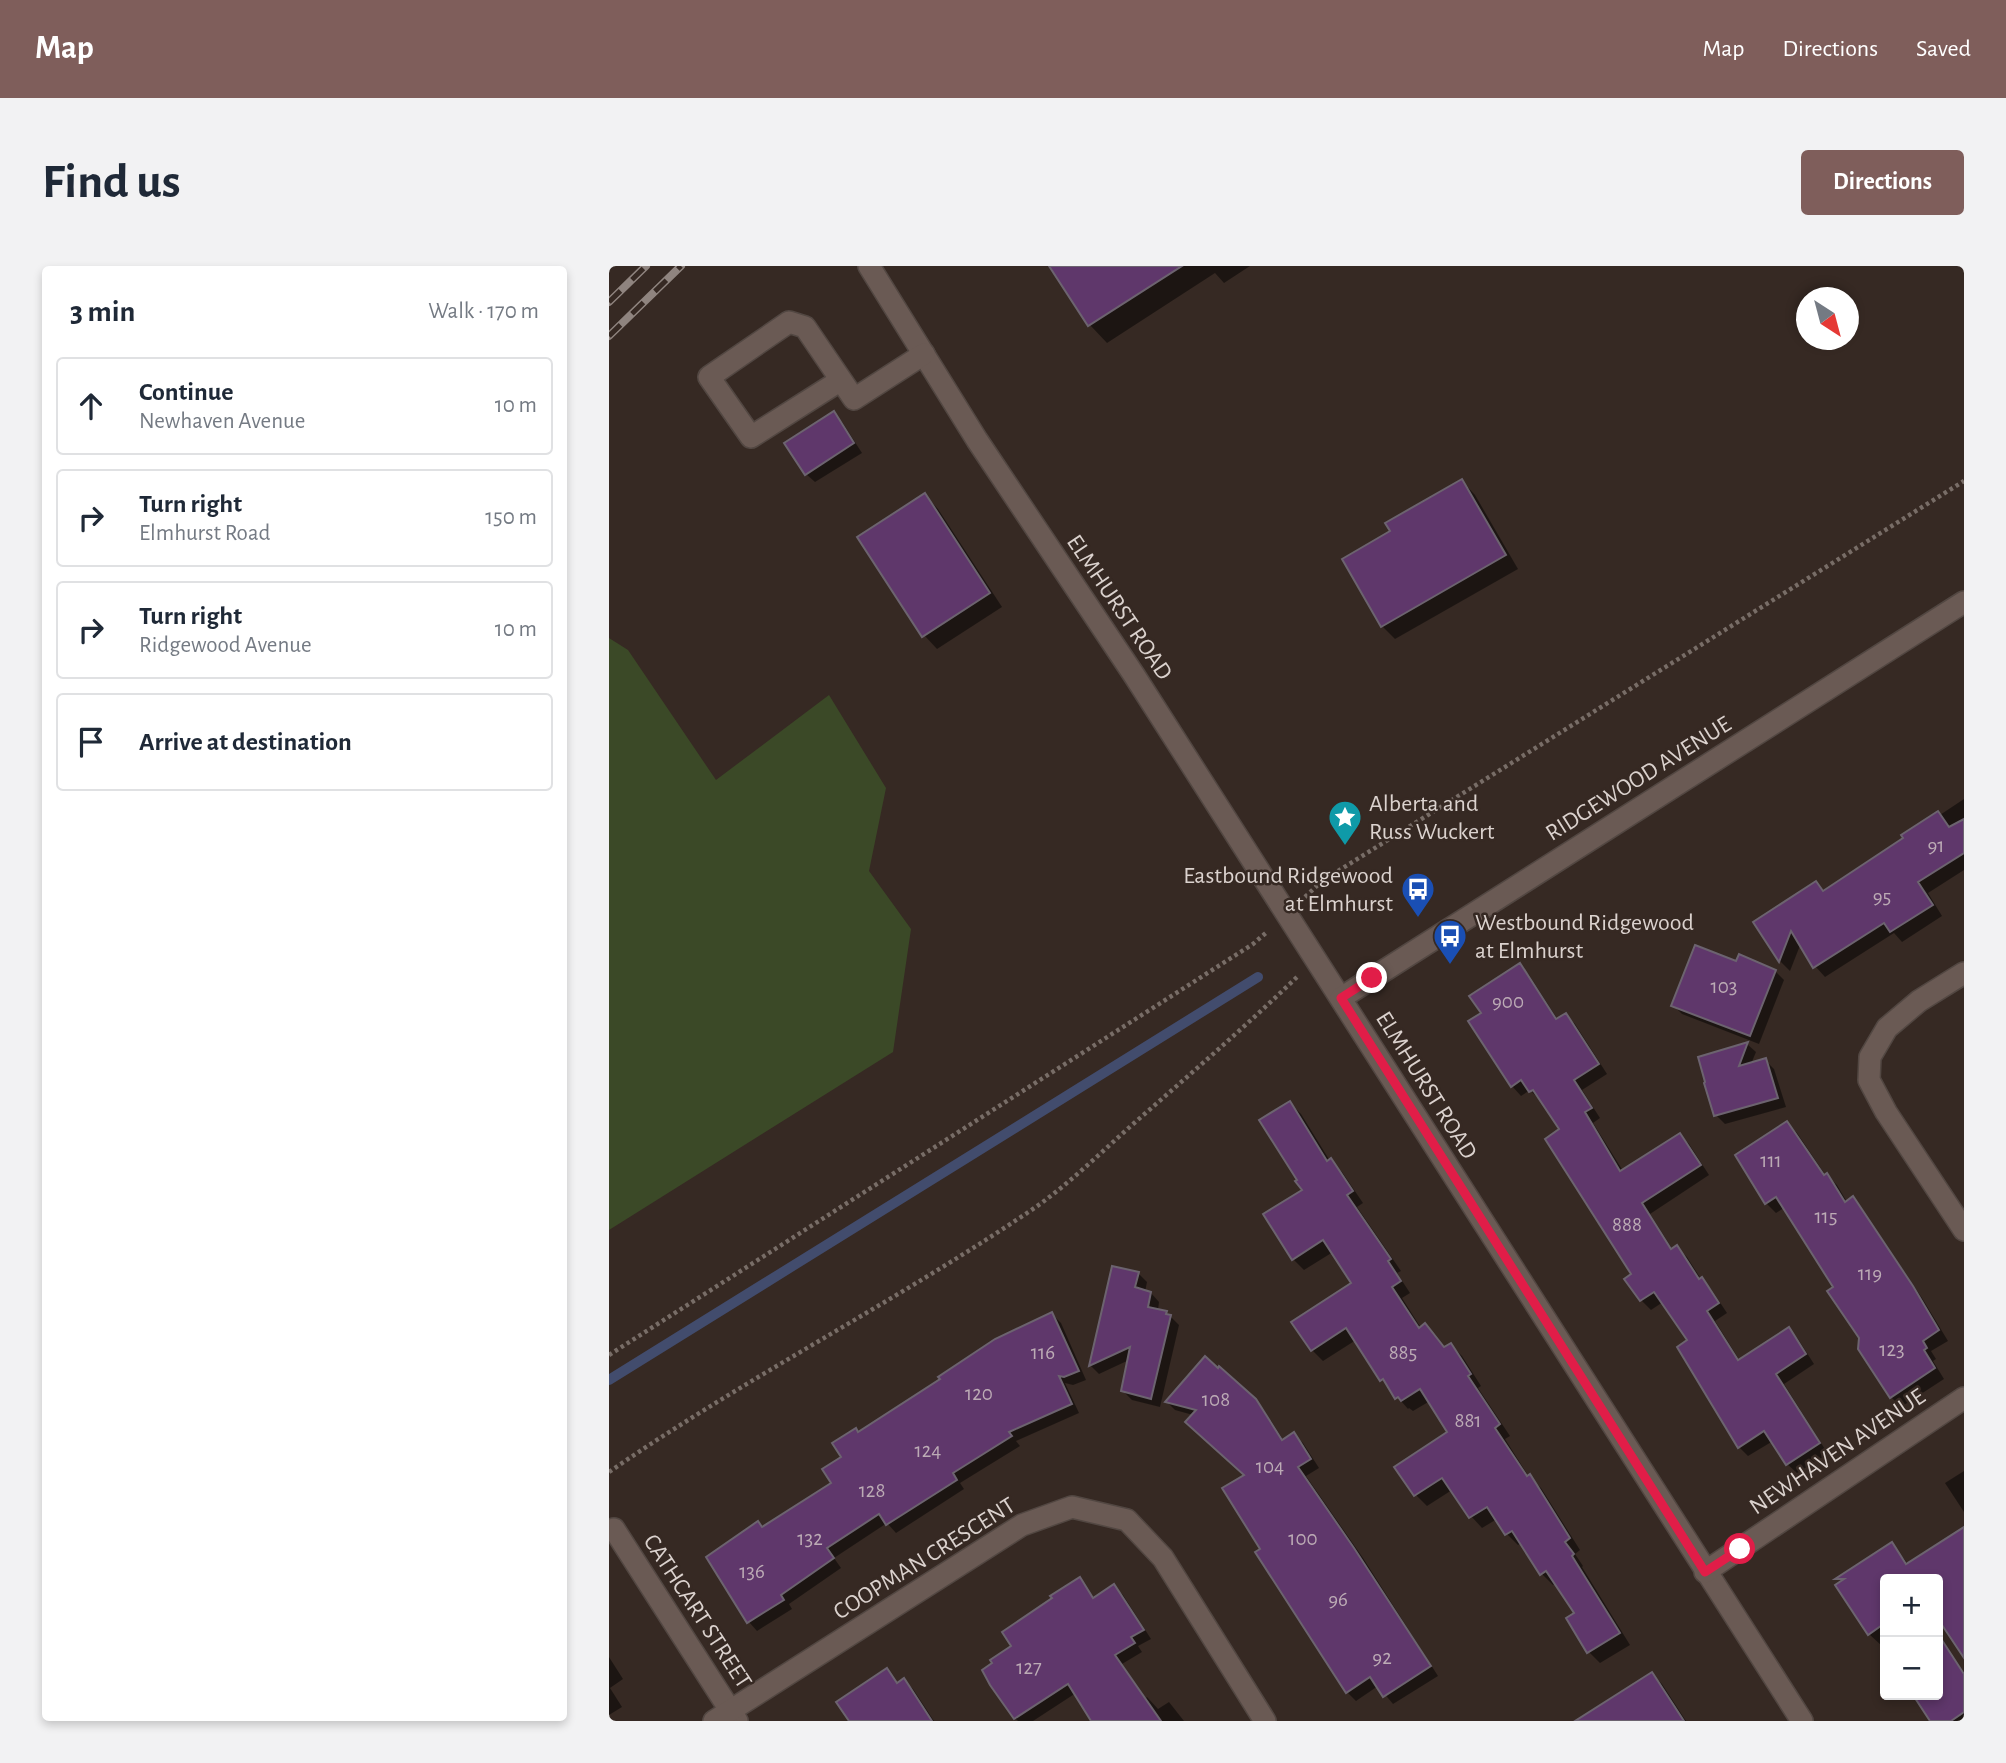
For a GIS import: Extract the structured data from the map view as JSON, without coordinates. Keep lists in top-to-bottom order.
{
  "streets": {
    "street": [
      "ELMHURST ROAD",
      "RIDGEWOOD AVENUE",
      "NEWHAVEN AVENUE",
      "COOPMAN CRESCENT",
      "CATHCART STREET"
    ]
  },
  "crossings": [
    ["ELMHURST ROAD", "RIDGEWOOD AVENUE"],
    ["ELMHURST ROAD", "NEWHAVEN AVENUE"],
    ["COOPMAN CRESCENT", "CATHCART STREET"]
  ],
  "places": {
    "place": ["Alberta and Russ Wuckert"],
    "bus stop": ["Eastbound Ridgewood at Elmhurst", "Westbound Ridgewood at Elmhurst"]
  },
  "house_numbers": [
    "91",
    "95",
    "103",
    "900",
    "111",
    "115",
    "888",
    "119",
    "123",
    "116",
    "885",
    "120",
    "108",
    "881",
    "124",
    "104",
    "128",
    "132",
    "100",
    "136",
    "96",
    "92",
    "127"
  ],
  "north": "bottom right",
  "page": {
    "header": "Map",
    "nav": ["Map", "Directions", "Saved"],
    "buttons": "Directions",
    "title": "Find us",
    "heading": ["3 min", "Walk · 170 m"],
    "list": [
      ["Continue", "Newhaven Avenue", "10 m"],
      ["Turn right", "Elmhurst Road", "150 m"],
      ["Turn right", "Ridgewood Avenue", "10 m"],
      "Arrive at destination"
    ],
    "map_buttons": ["+", "−"]
  }
}
